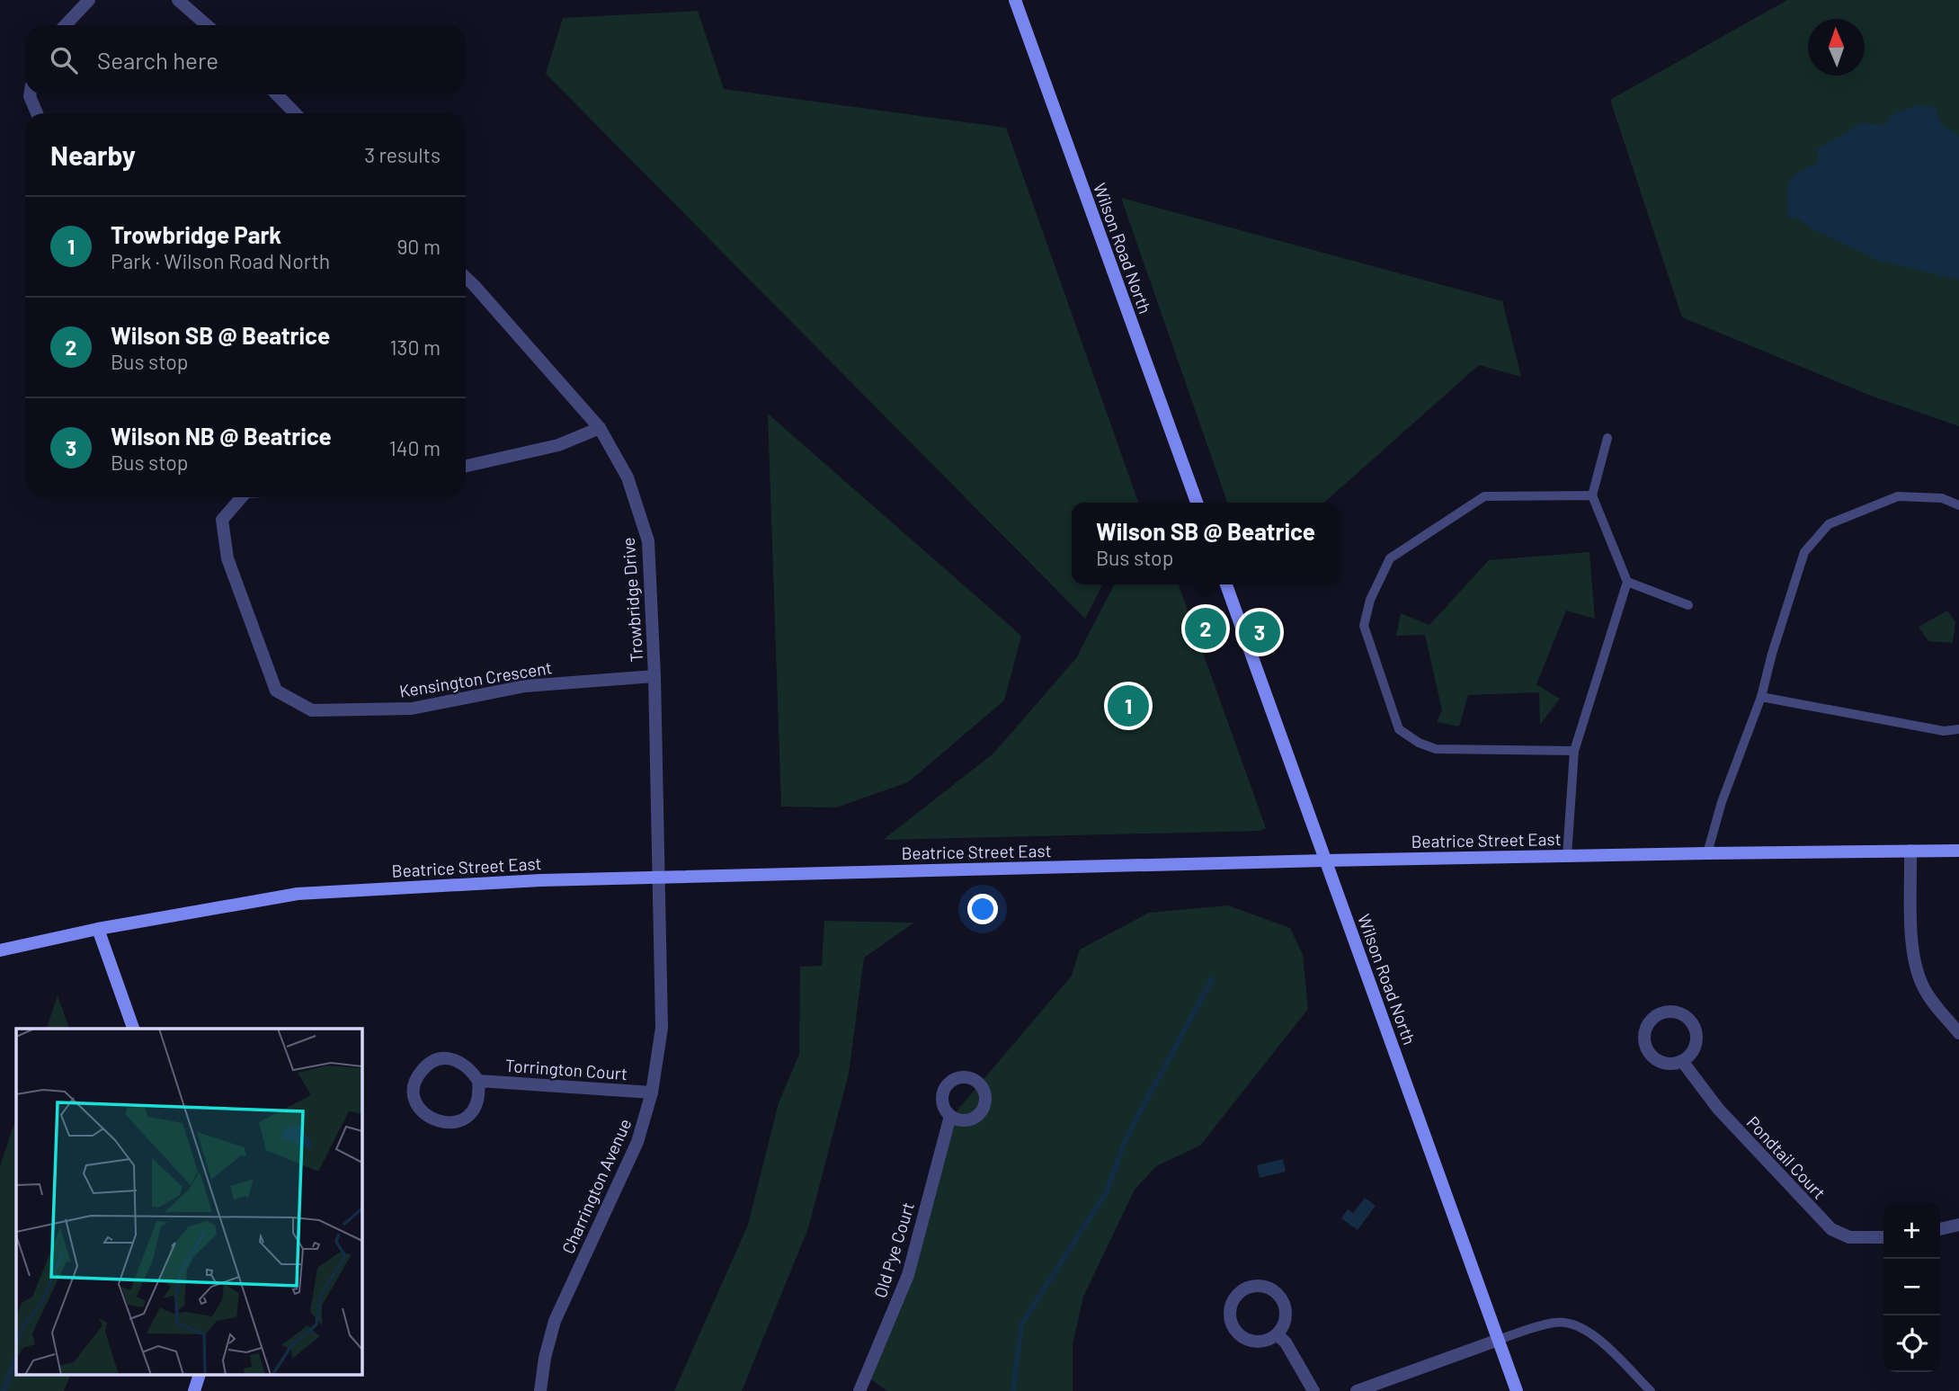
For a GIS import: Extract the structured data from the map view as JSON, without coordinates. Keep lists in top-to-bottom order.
{
  "streets": {
    "street": [
      "Wilson Road North",
      "Trowbridge Drive",
      "Kensington Crescent",
      "Beatrice Street East",
      "Torrington Court",
      "Pondtail Court",
      "Charrington Avenue",
      "Old Pye Court"
    ]
  },
  "crossings": [
    ["Wilson Road North", "Beatrice Street East"],
    ["Trowbridge Drive", "Kensington Crescent"],
    ["Trowbridge Drive", "Beatrice Street East"],
    ["Trowbridge Drive", "Charrington Avenue"],
    ["Beatrice Street East", "Charrington Avenue"],
    ["Torrington Court", "Charrington Avenue"]
  ],
  "north": "top",
  "page": {
    "search": "Search here",
    "heading": ["Nearby", "3 results"],
    "list": [
      {
        "mark": "1",
        "name": "Trowbridge Park",
        "note": "Park · Wilson Road North",
        "value": "90 m"
      },
      {
        "mark": "2",
        "name": "Wilson SB @ Beatrice",
        "note": "Bus stop",
        "value": "130 m"
      },
      {
        "mark": "3",
        "name": "Wilson NB @ Beatrice",
        "note": "Bus stop",
        "value": "140 m"
      }
    ],
    "popup": ["Wilson SB @ Beatrice", "Bus stop"],
    "pins": ["2", "3", "1"],
    "map_buttons": ["+", "−"]
  }
}
